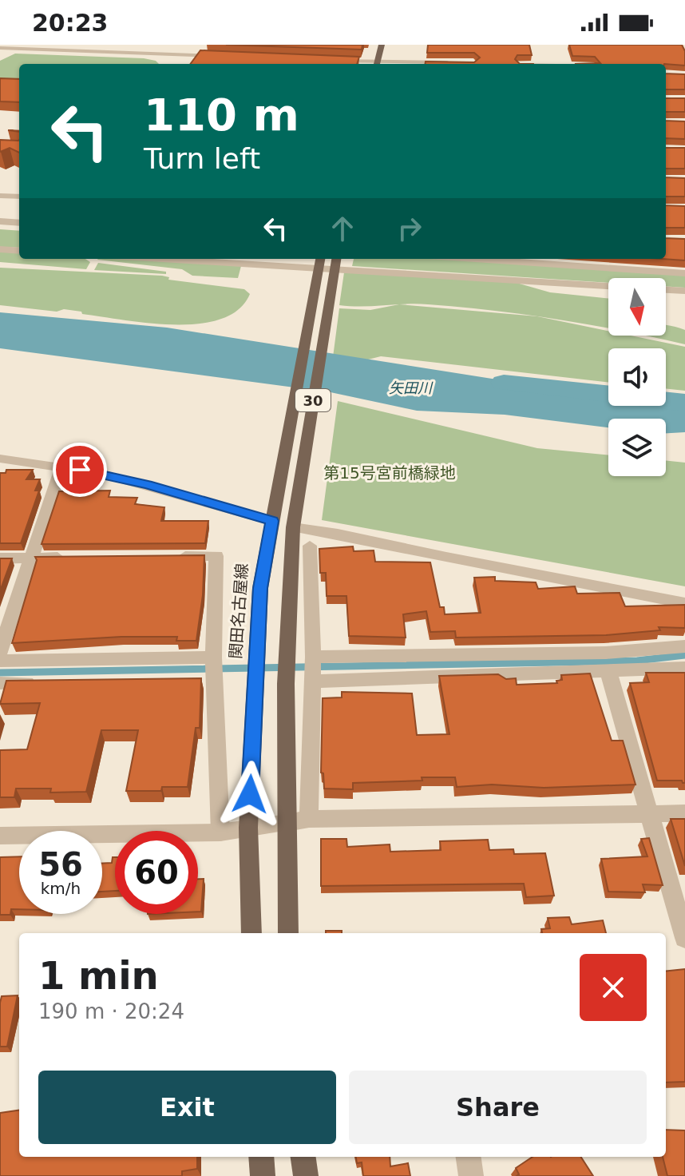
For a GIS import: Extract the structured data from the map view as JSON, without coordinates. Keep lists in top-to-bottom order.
{
  "streets": {
    "main road": ["30", "関田名古屋線"]
  },
  "water": ["矢田川"],
  "parks": ["第15号宮前橋緑地"],
  "north": "bottom",
  "page": {
    "status": "20:23",
    "turn": ["110 m", "Turn left"],
    "speed": "56 km/h",
    "limit": "60",
    "heading": ["1 min", "190 m · 20:24"],
    "buttons": ["Exit", "Share"]
  }
}
